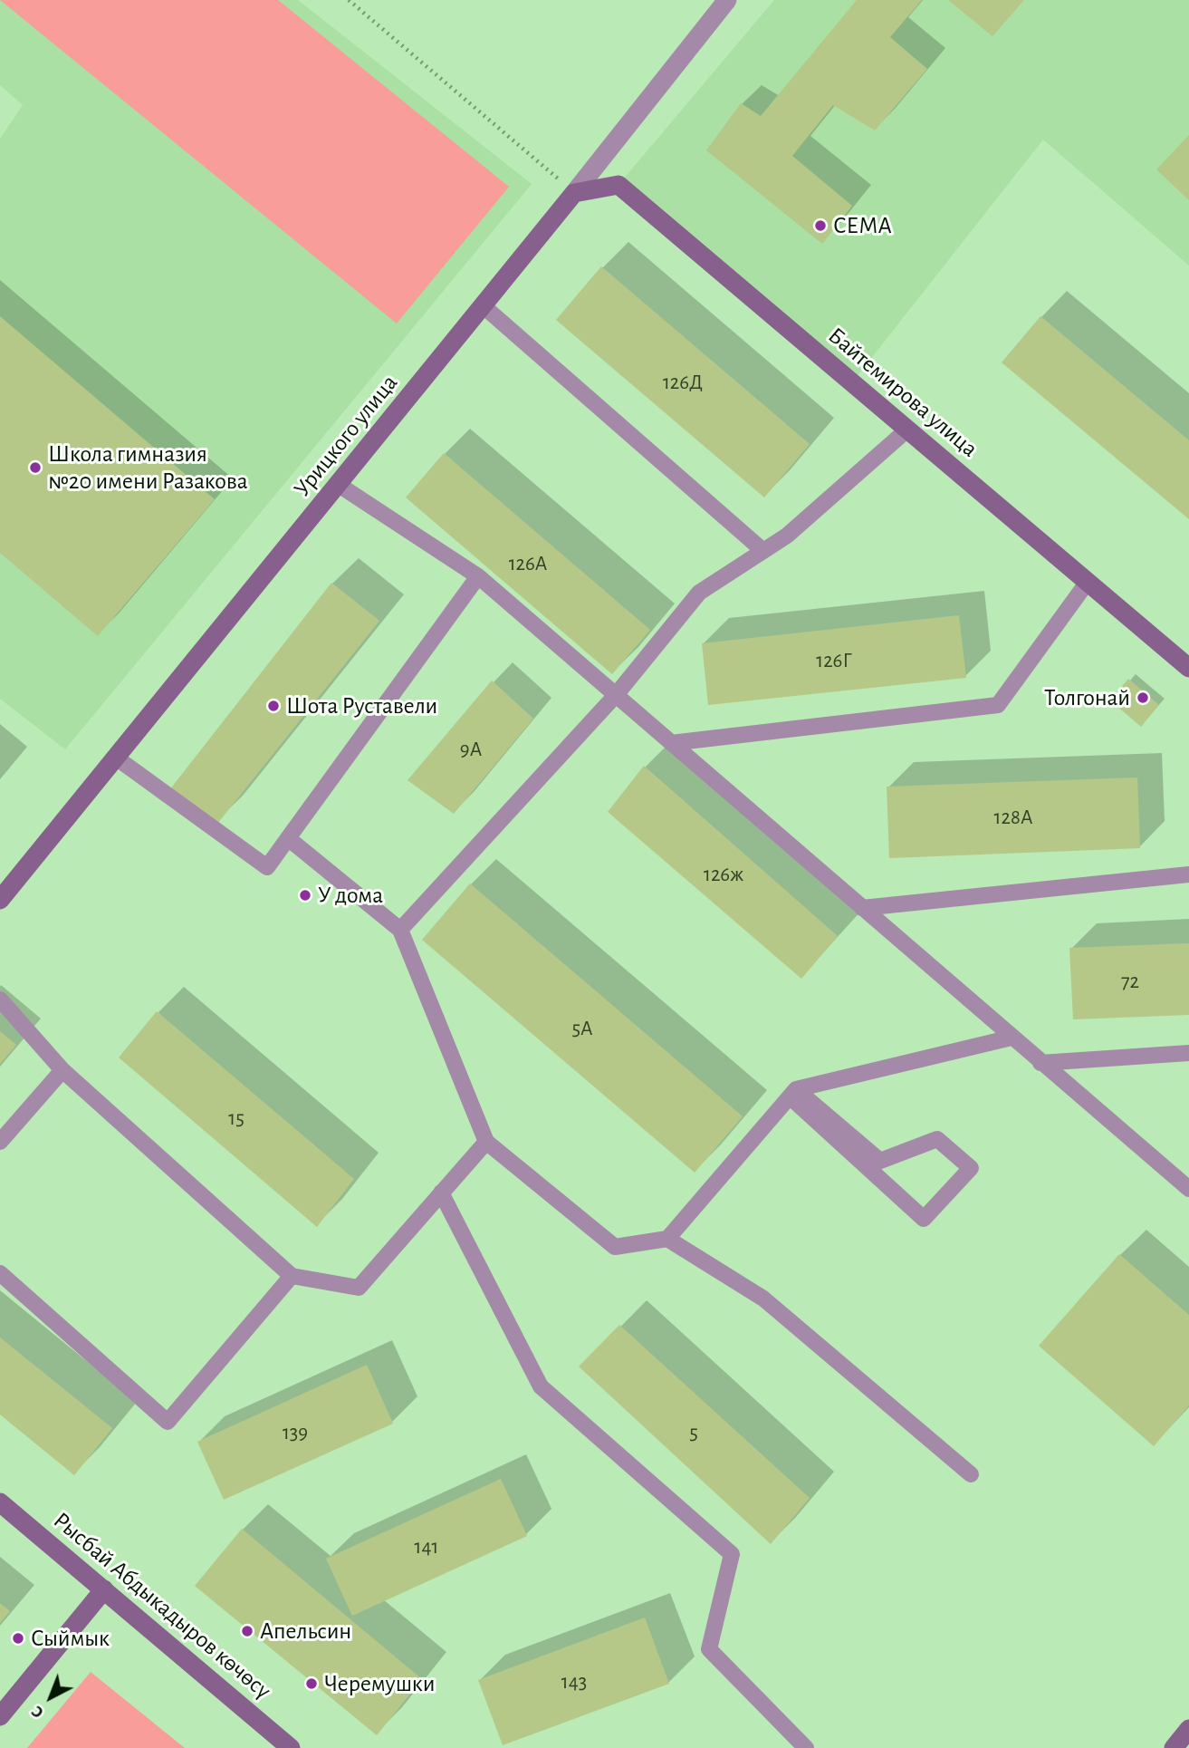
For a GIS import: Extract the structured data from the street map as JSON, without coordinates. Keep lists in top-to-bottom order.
{
  "streets": {
    "street": ["Байтемирова улица", "Урицкого улица", "Рысбай Абдыкадыров көчөсү"]
  },
  "crossings": [
    ["Байтемирова улица", "Урицкого улица"]
  ],
  "places": [
    "СЕМА",
    "Школа гимназия №20 имени Разакова",
    "Толгонай",
    "Шота Руставели",
    "У дома",
    "Апельсин",
    "Сыймык",
    "Черемушки"
  ],
  "house_numbers": [
    "126Д",
    "126А",
    "126Г",
    "9А",
    "128А",
    "126ж",
    "72",
    "5А",
    "15",
    "139",
    "5",
    "141",
    "143"
  ],
  "north": "bottom left"
}
